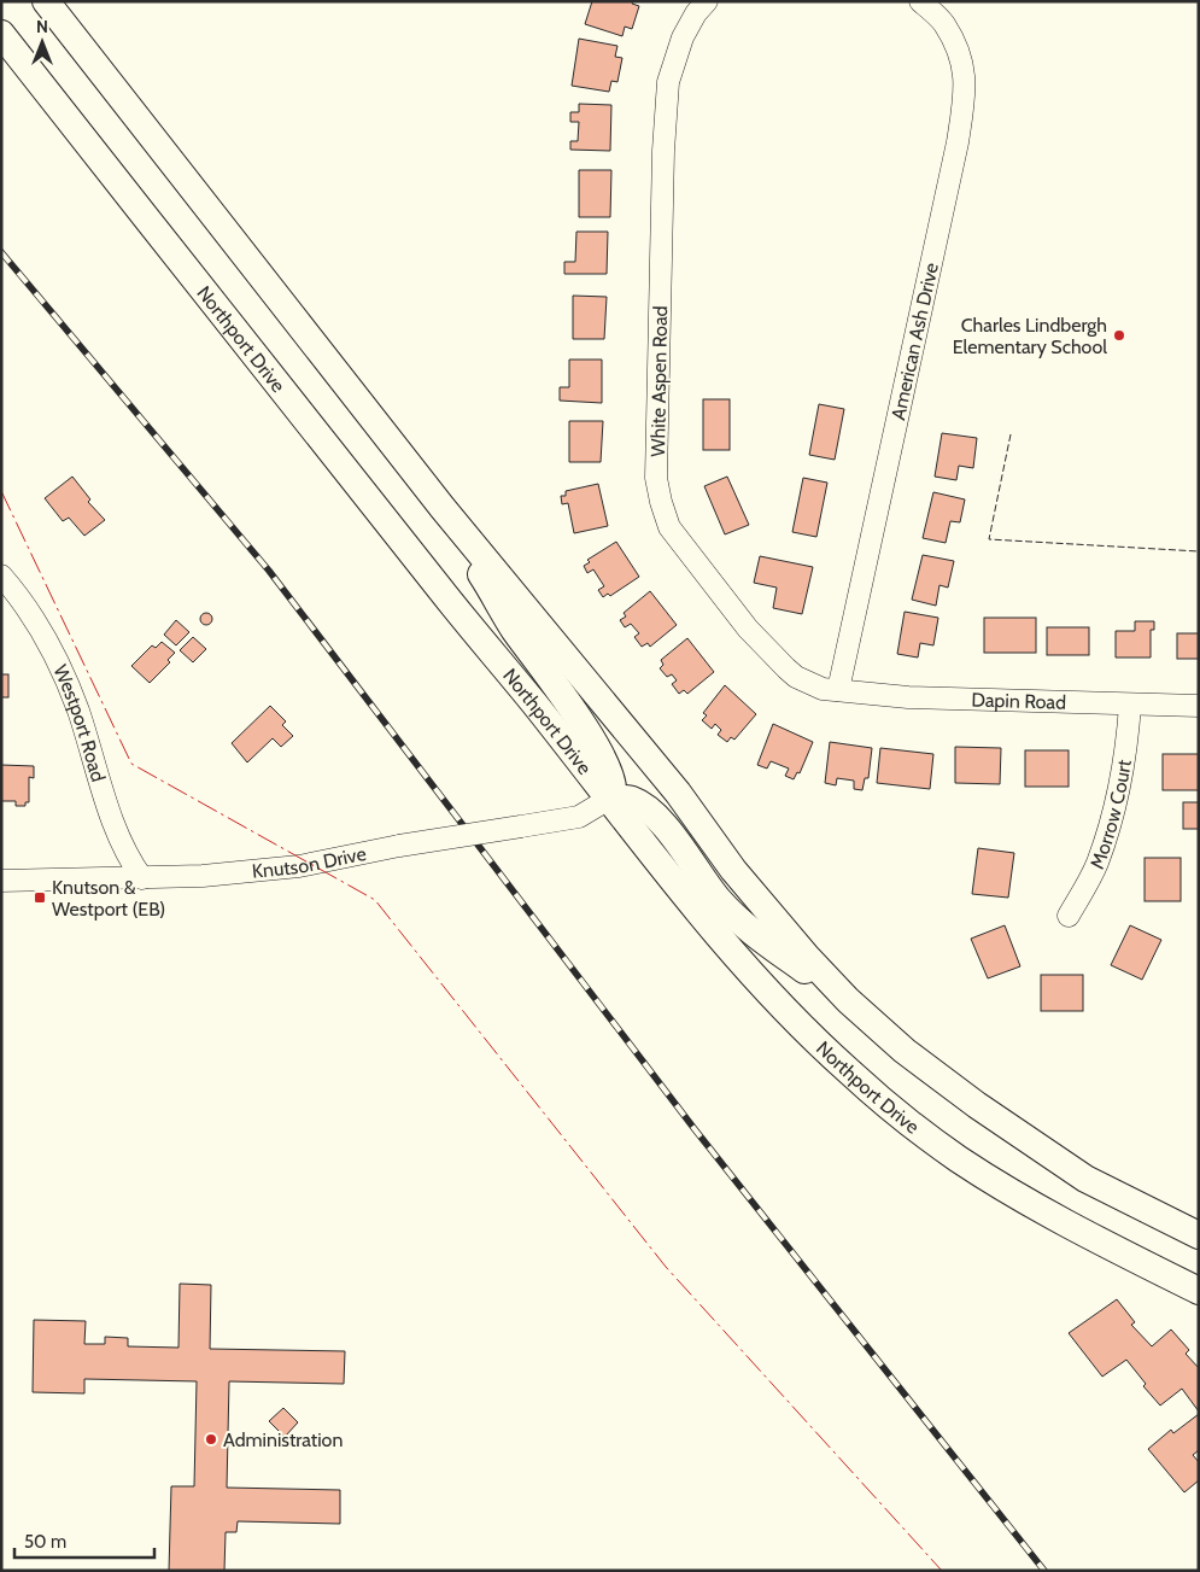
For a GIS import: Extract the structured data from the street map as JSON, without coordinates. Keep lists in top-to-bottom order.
{
  "streets": {
    "main road": ["Northport Drive"],
    "street": [
      "American Ash Drive",
      "White Aspen Road",
      "Dapin Road",
      "Westport Road",
      "Morrow Court",
      "Knutson Drive"
    ]
  },
  "crossings": [
    ["Northport Drive", "Knutson Drive"],
    ["American Ash Drive", "White Aspen Road"],
    ["American Ash Drive", "Dapin Road"],
    ["White Aspen Road", "Dapin Road"],
    ["Dapin Road", "Morrow Court"],
    ["Westport Road", "Knutson Drive"]
  ],
  "places": {
    "other": ["Charles Lindbergh Elementary School", "Administration"],
    "transit": ["Knutson & Westport (EB)"]
  },
  "scale_bar": "50 m",
  "north": "top"
}
